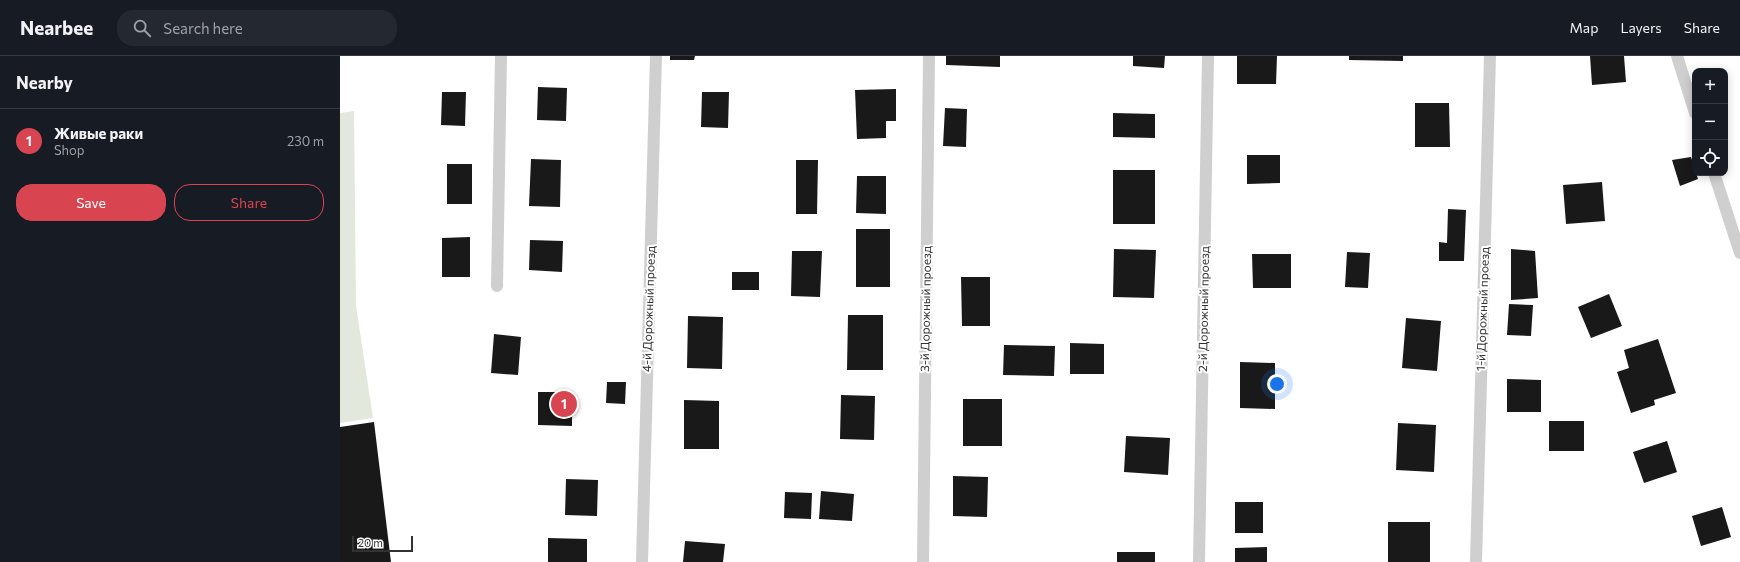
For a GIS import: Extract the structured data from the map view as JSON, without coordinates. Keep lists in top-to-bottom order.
{
  "streets": {
    "lane": [
      "4-й Дорожный проезд",
      "3-й Дорожный проезд",
      "2-й Дорожный проезд",
      "1-й Дорожный проезд"
    ]
  },
  "scale_bar": "20 m",
  "page": {
    "header": "Nearbee",
    "search": "Search here",
    "nav": ["Map", "Layers", "Share"],
    "heading": "Nearby",
    "map_buttons": ["+", "−"],
    "list": [
      {
        "mark": "1",
        "name": "Живые раки",
        "note": "Shop",
        "value": "230 m"
      }
    ],
    "buttons": ["Save", "Share"],
    "pins": "1",
    "scale": "20 m"
  }
}
